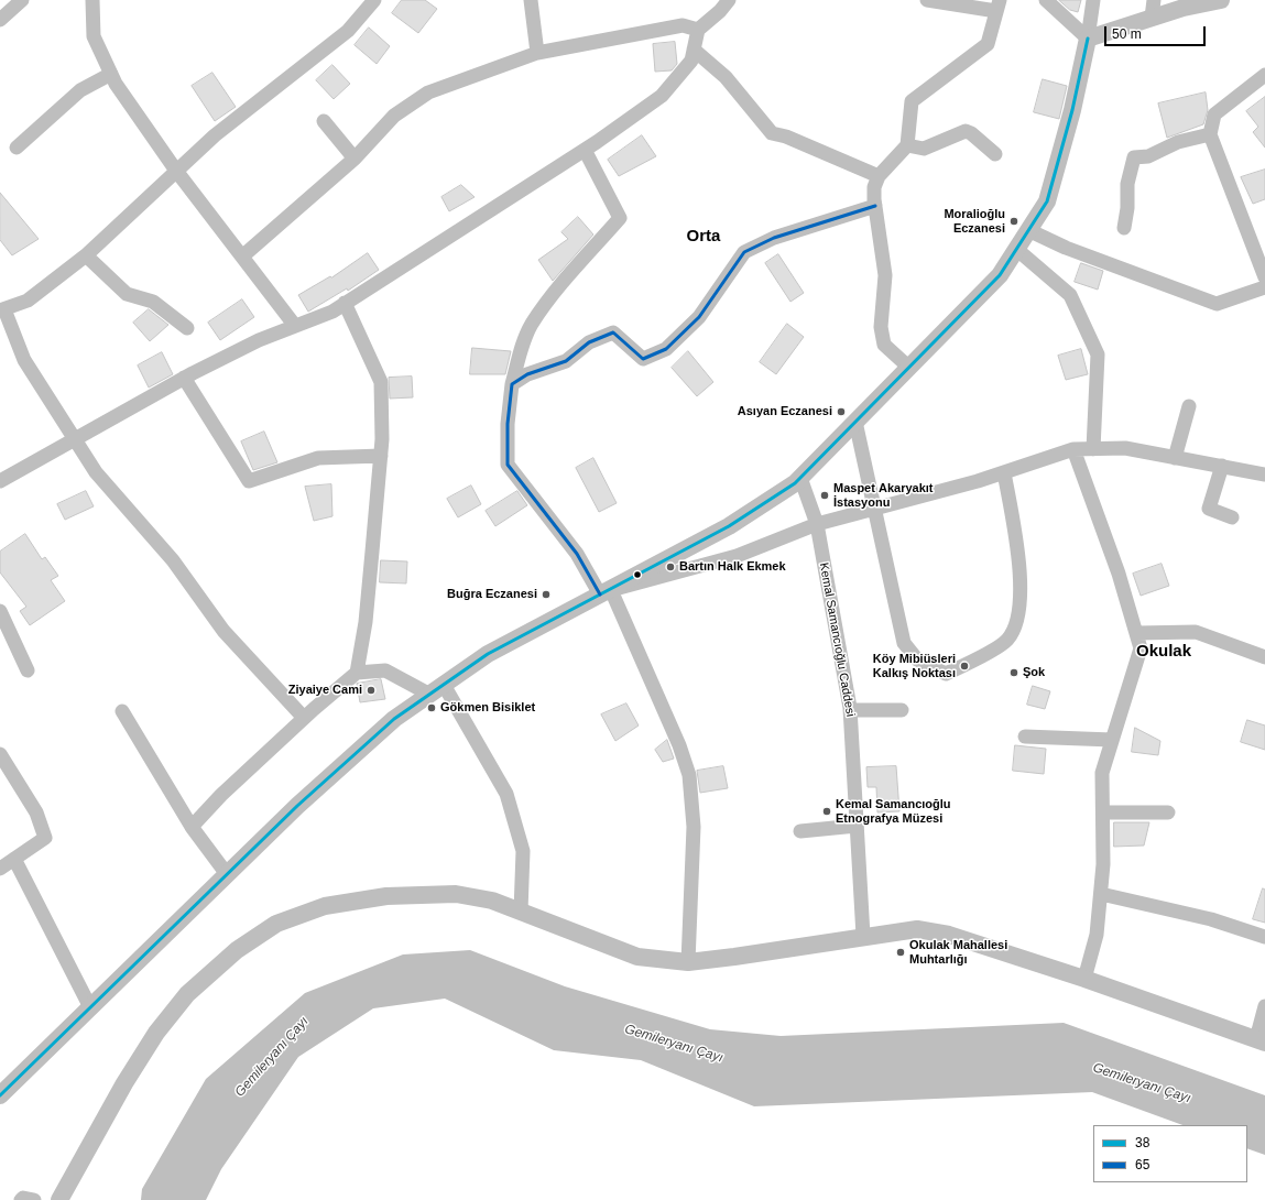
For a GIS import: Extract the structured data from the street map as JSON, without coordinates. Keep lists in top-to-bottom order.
{
  "streets": {
    "street": ["Kemal Samancıoğlu Caddesi"]
  },
  "districts": ["Orta", "Okulak"],
  "water": ["Gemileryanı Çayı"],
  "places": [
    "Moralioğlu Eczanesi",
    "Asıyan Eczanesi",
    "Maspet Akaryakıt İstasyonu",
    "Bartın Halk Ekmek",
    "Buğra Eczanesi",
    "Köy Mibiüsleri Kalkış Noktası",
    "Şok",
    "Ziyaiye Cami",
    "Gökmen Bisiklet",
    "Kemal Samancıoğlu Etnografya Müzesi",
    "Okulak Mahallesi Muhtarlığı"
  ],
  "lines": ["transit line 38", "transit line 65"],
  "legend": ["38", "65"],
  "scale_bar": "50 m"
}
